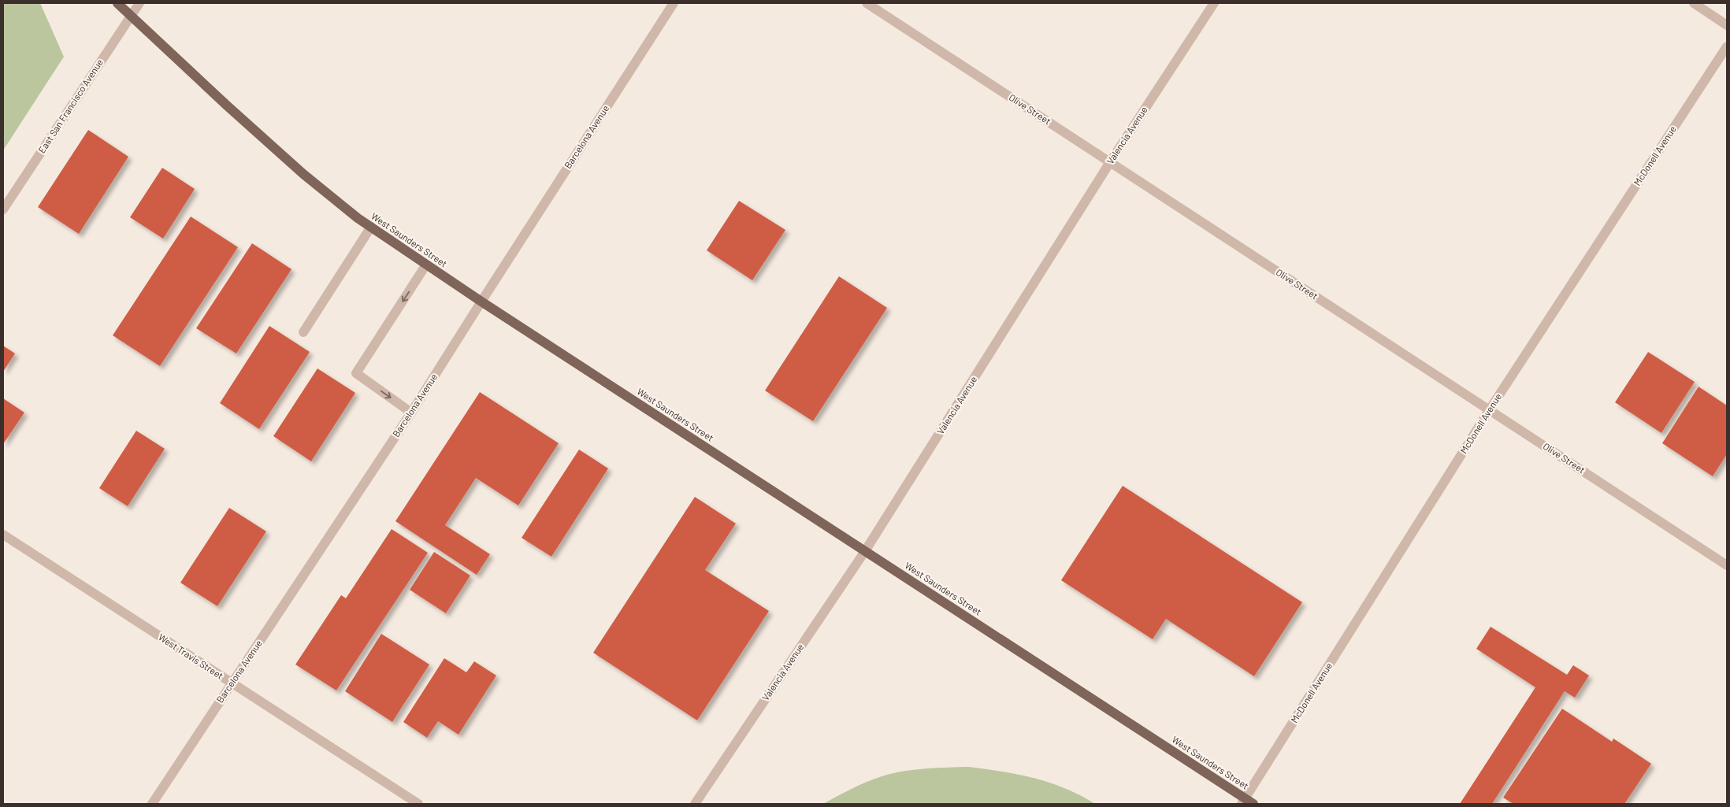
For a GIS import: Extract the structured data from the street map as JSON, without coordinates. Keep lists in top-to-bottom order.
{
  "streets": {
    "main road": ["West Saunders Street"],
    "street": [
      "East San Francisco Avenue",
      "Olive Street",
      "Valencia Avenue",
      "Barcelona Avenue",
      "McDonell Avenue",
      "West Travis Street"
    ]
  },
  "crossings": [
    ["East San Francisco Avenue", "West Saunders Street"],
    ["Olive Street", "Valencia Avenue"],
    ["Olive Street", "McDonell Avenue"],
    ["Valencia Avenue", "West Saunders Street"],
    ["Barcelona Avenue", "West Saunders Street"],
    ["Barcelona Avenue", "West Travis Street"],
    ["McDonell Avenue", "West Saunders Street"]
  ]
}
